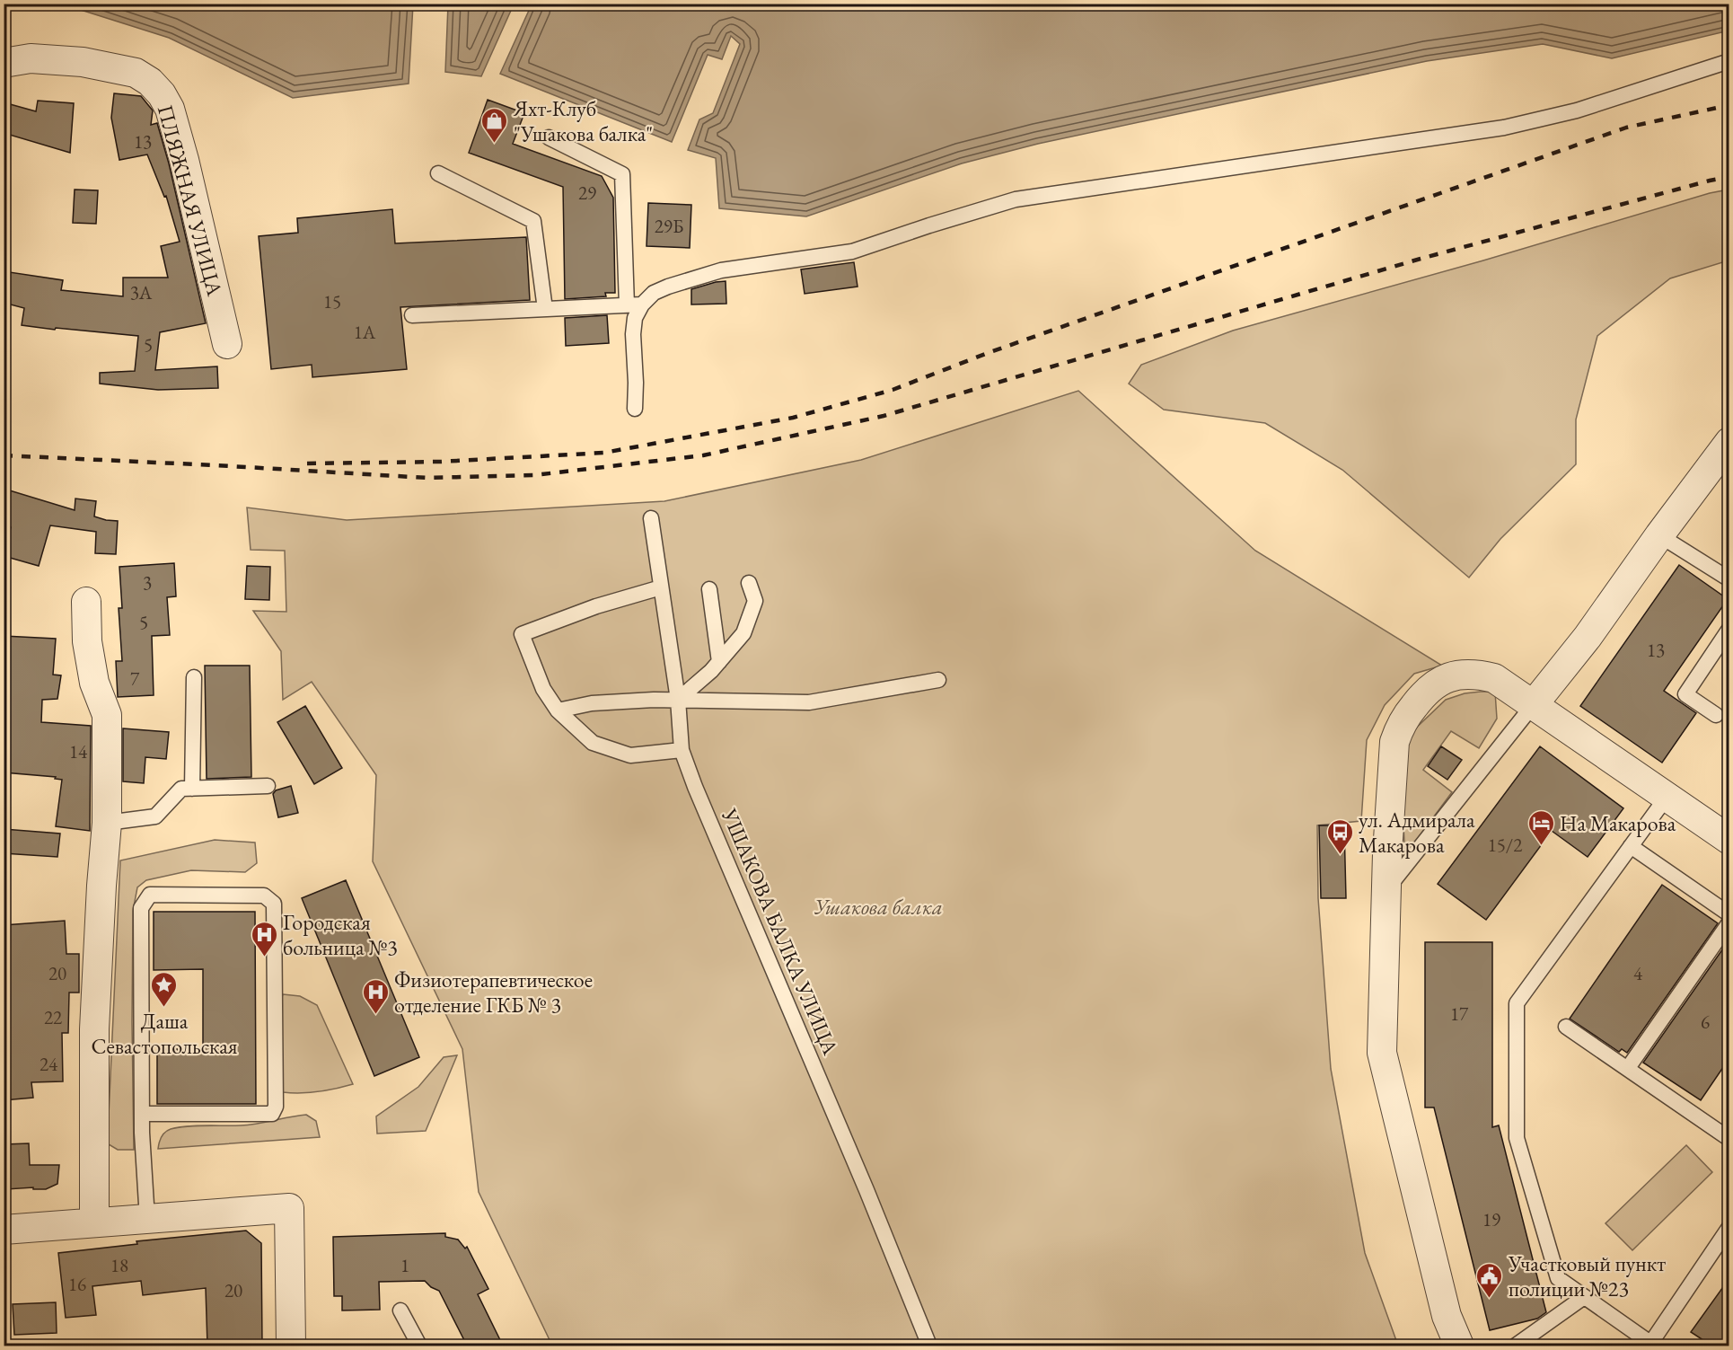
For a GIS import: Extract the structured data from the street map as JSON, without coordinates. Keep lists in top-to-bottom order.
{
  "streets": {
    "street": ["ПЛЯЖНАЯ УЛИЦА"],
    "lane": ["УШАКОВА БАЛКА УЛИЦА"]
  },
  "parks": ["Ушакова балка"],
  "places": {
    "shop": ["Яхт-Клуб \"Ушакова балка\""],
    "hotel": ["На Макарова"],
    "bus stop": ["ул. Адмирала Макарова"],
    "hospital": ["Городская больница №3", "Физиотерапевтическое отделение ГКБ № 3"],
    "place": ["Даша Севастопольская"],
    "public building": ["Участковый пункт полиции №23"]
  },
  "house_numbers": [
    "13",
    "29",
    "29Б",
    "3А",
    "15",
    "1А",
    "5",
    "3",
    "5",
    "13",
    "7",
    "14",
    "15/2",
    "20",
    "4",
    "17",
    "22",
    "6",
    "24",
    "19",
    "18",
    "1",
    "16",
    "20"
  ]
}
